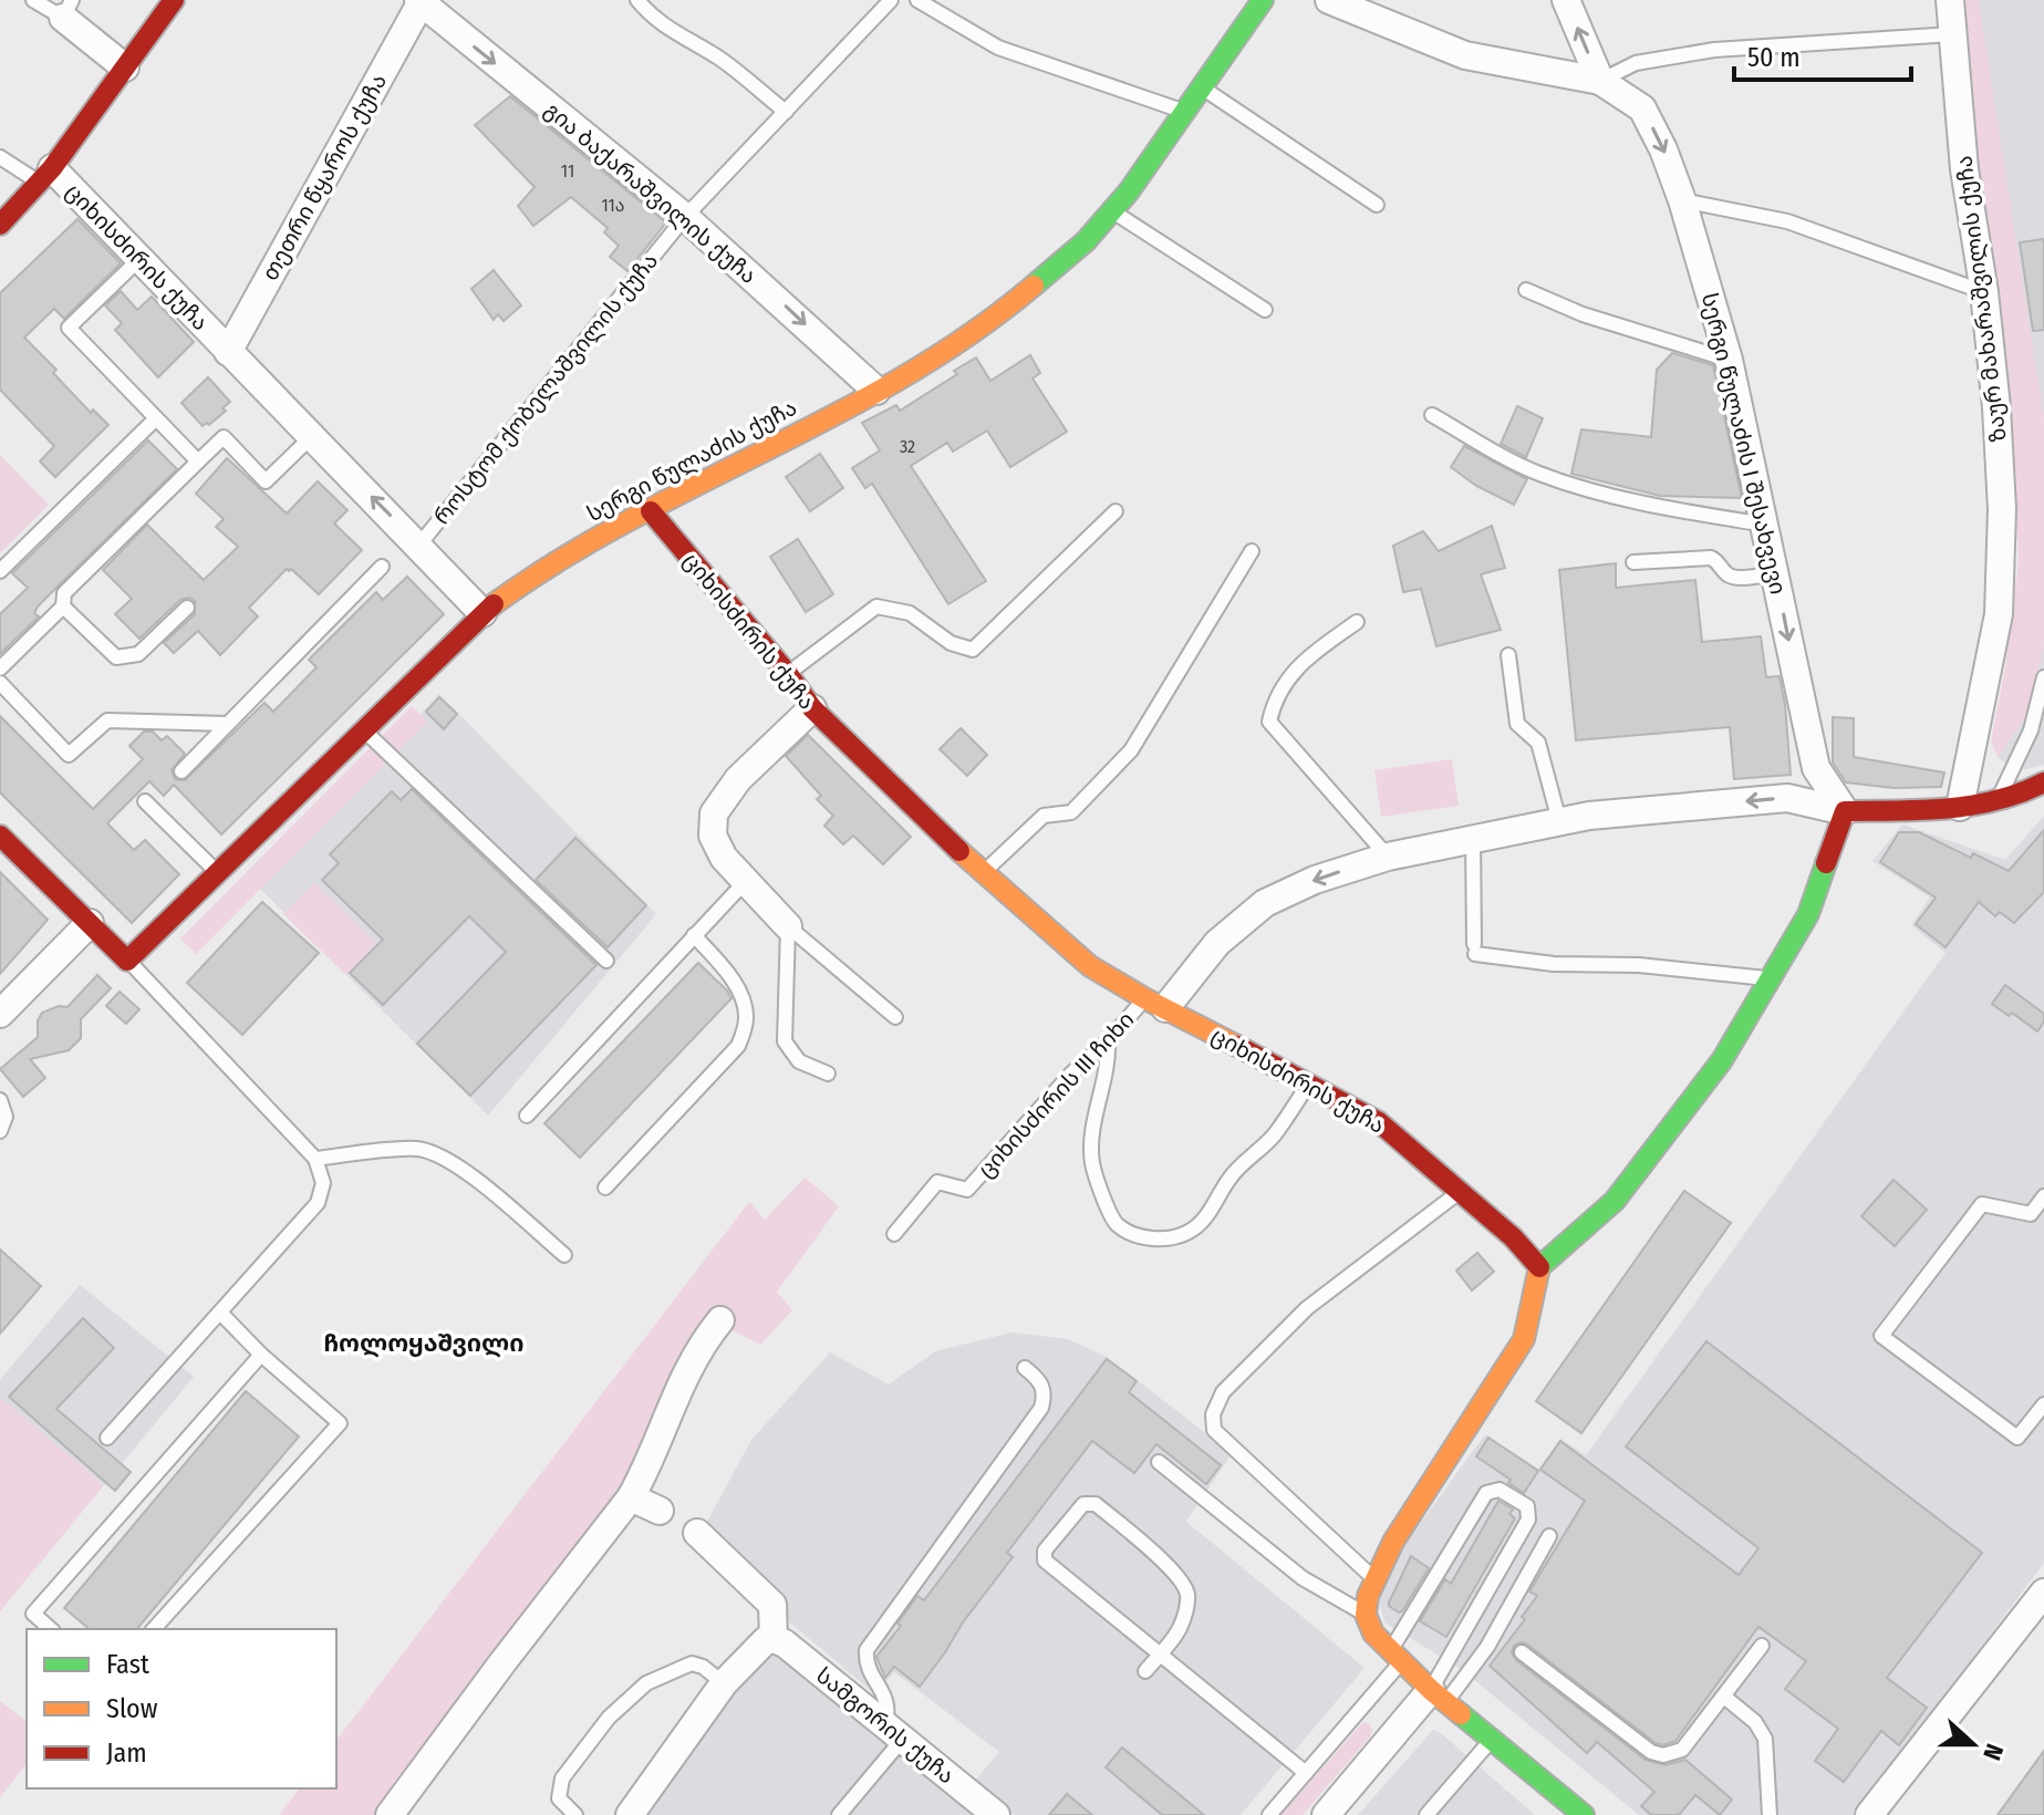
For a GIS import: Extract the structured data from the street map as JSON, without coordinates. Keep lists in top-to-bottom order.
{
  "streets": {
    "street": [
      "თეთრი წყაროს ქუჩა",
      "გია ბაქარაშვილის ქუჩა",
      "ციხისძირის ქუჩა",
      "ზაურ მახარაშვილის ქუჩა",
      "სერგი წულაძის I შესახვევი",
      "სერგი წულაძის ქუჩა",
      "სამგორის ქუჩა"
    ],
    "lane": ["როსტომ ქობელაშვილის ქუჩა", "ციხისძირის III ჩიხი"]
  },
  "crossings": [
    ["თეთრი წყაროს ქუჩა", "გია ბაქარაშვილის ქუჩა"],
    ["თეთრი წყაროს ქუჩა", "ციხისძირის ქუჩა"],
    ["გია ბაქარაშვილის ქუჩა", "როსტომ ქობელაშვილის ქუჩა"],
    ["გია ბაქარაშვილის ქუჩა", "სერგი წულაძის ქუჩა"],
    ["ციხისძირის ქუჩა", "როსტომ ქობელაშვილის ქუჩა"],
    ["ციხისძირის ქუჩა", "სერგი წულაძის ქუჩა"],
    ["ციხისძირის ქუჩა", "ციხისძირის III ჩიხი"]
  ],
  "one_way": ["გია ბაქარაშვილის ქუჩა", "სერგი წულაძის I შესახვევი"],
  "districts": ["ჩოლოყაშვილი"],
  "house_numbers": ["11", "11ა", "32"],
  "legend": ["Fast", "Slow", "Jam"],
  "scale_bar": "50 m",
  "north": "right"
}
